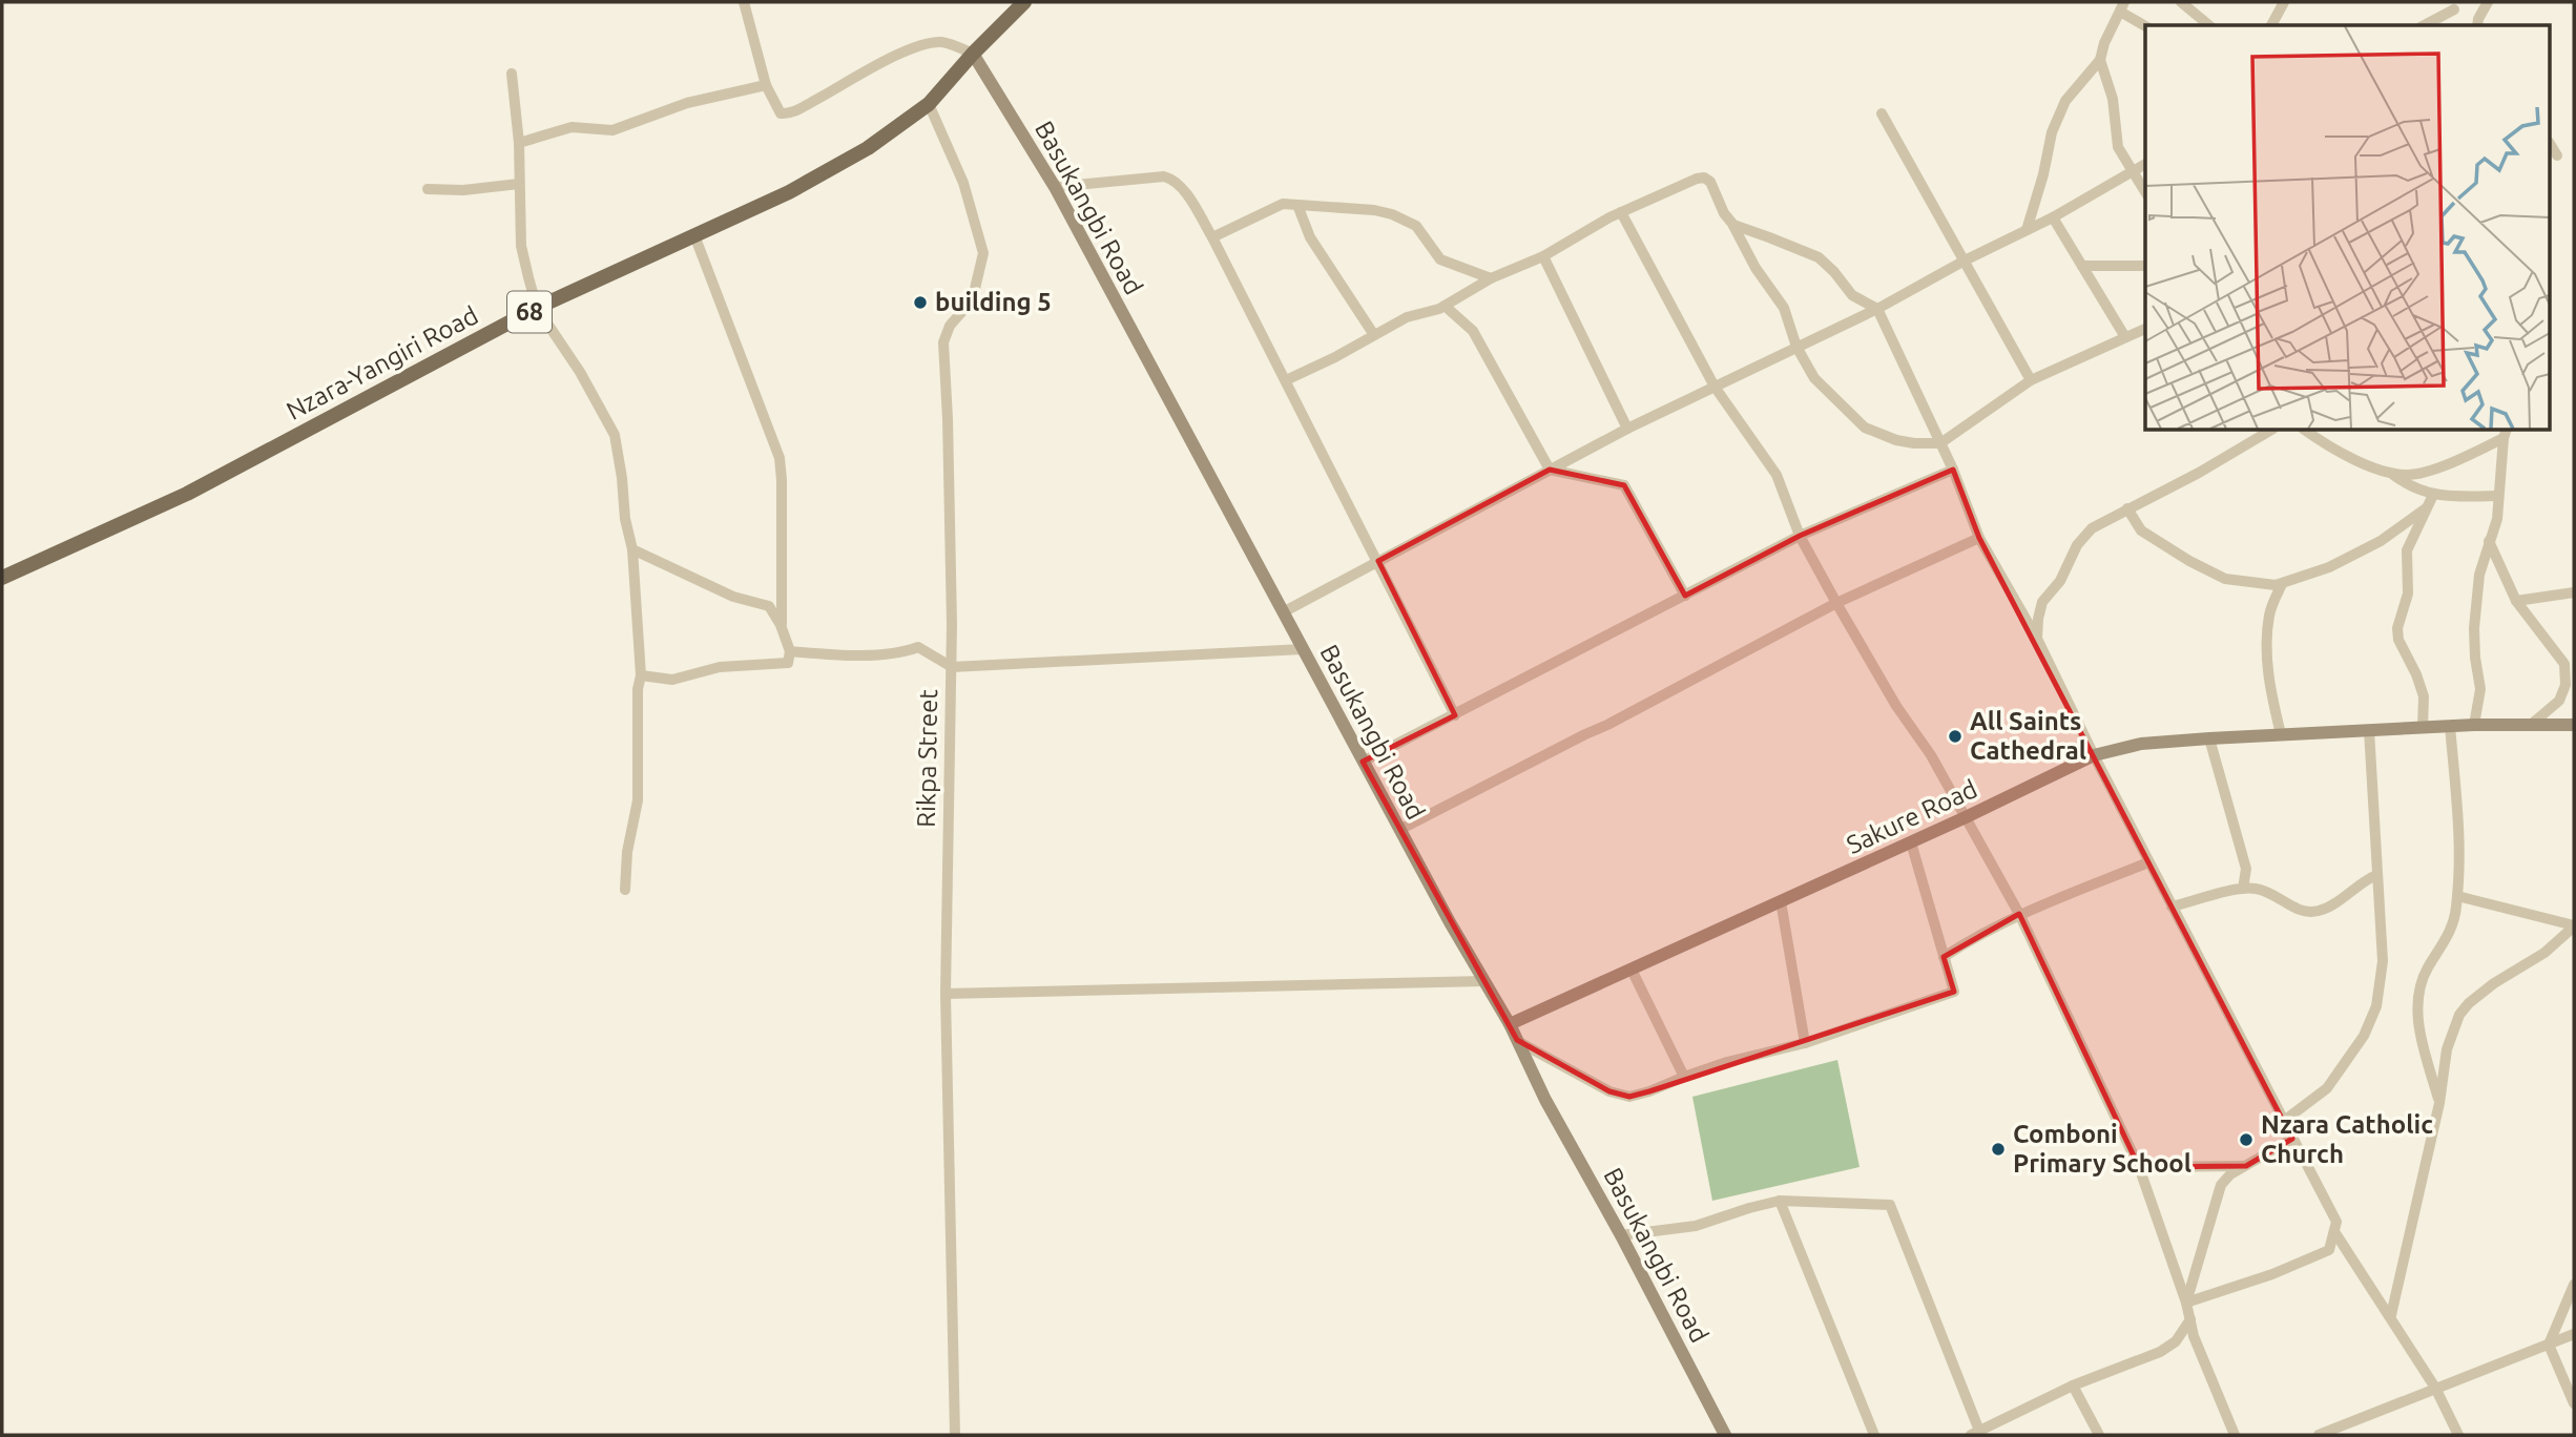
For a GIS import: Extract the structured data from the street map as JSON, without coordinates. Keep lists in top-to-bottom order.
{
  "streets": {
    "main road": ["68", "Nzara-Yangiri Road"],
    "street": ["Basukangbi Road", "Rikpa Street", "Sakure Road"]
  },
  "crossings": [
    ["Basukangbi Road", "Nzara-Yangiri Road"],
    ["Basukangbi Road", "Sakure Road"],
    ["Nzara-Yangiri Road", "Rikpa Street"]
  ],
  "places": [
    "building 5",
    "All Saints Cathedral",
    "Nzara Catholic Church",
    "Comboni Primary School"
  ]
}
